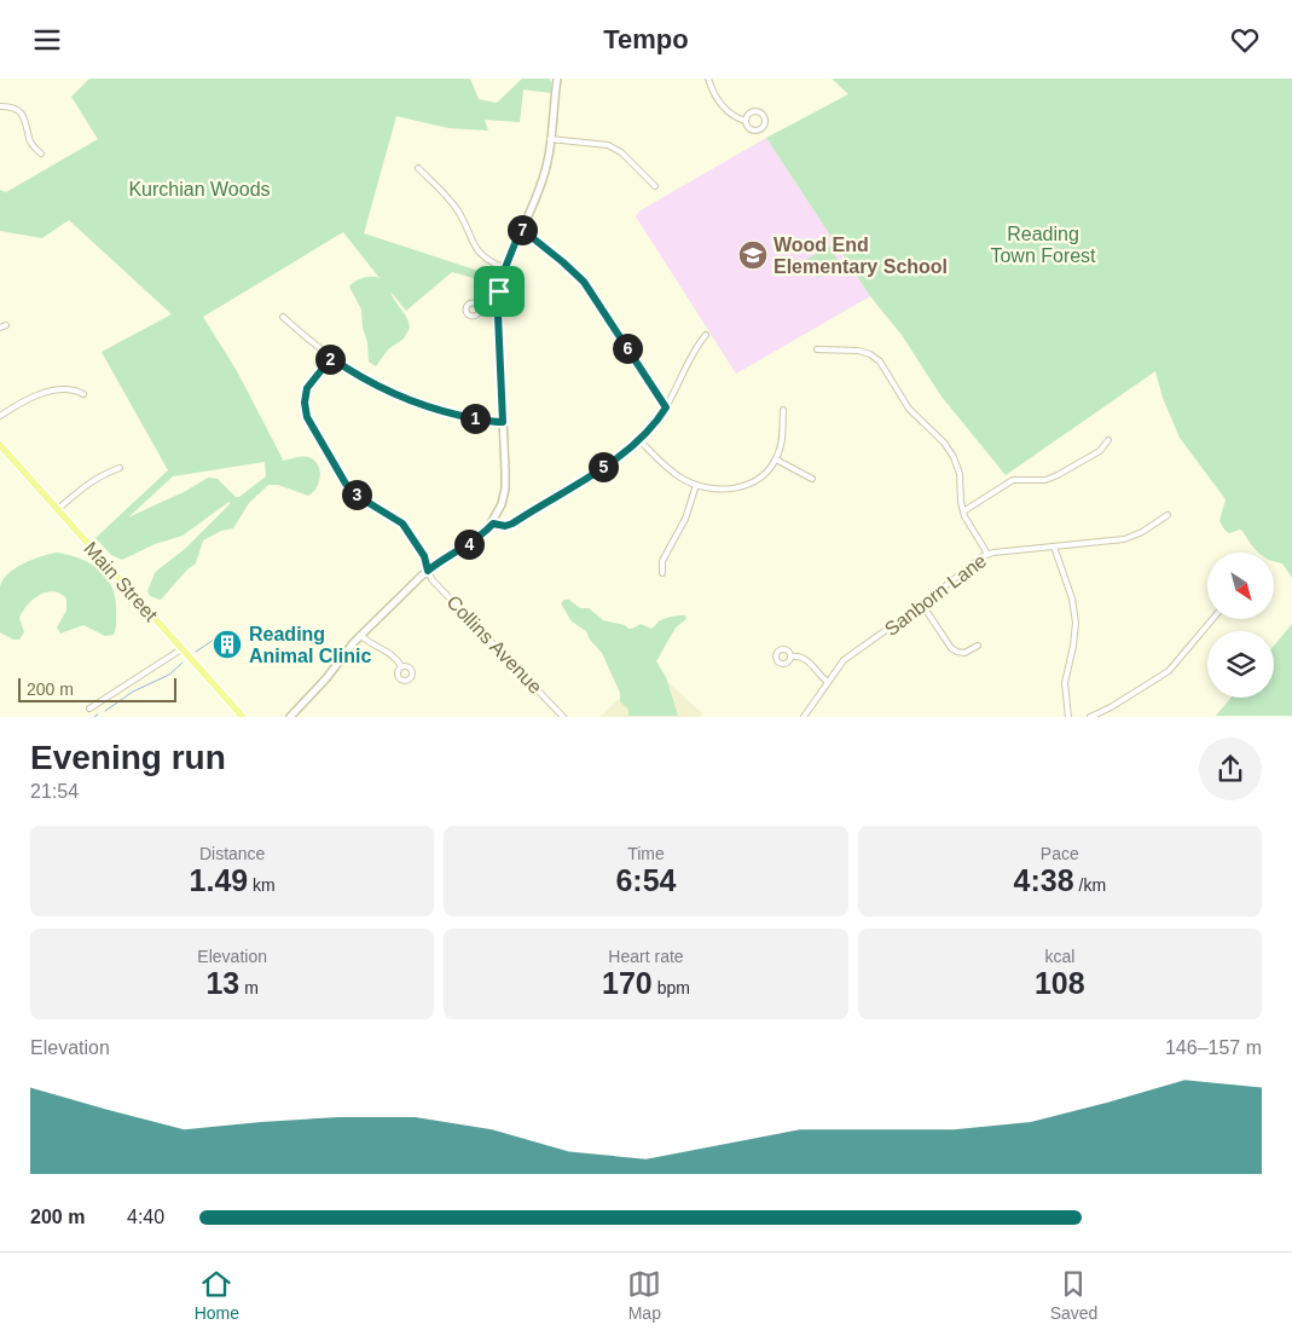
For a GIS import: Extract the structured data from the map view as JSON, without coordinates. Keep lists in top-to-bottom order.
{
  "streets": {
    "main road": ["Main Street"],
    "street": ["Sanborn Lane", "Collins Avenue"]
  },
  "parks": ["Kurchian Woods", "Reading Town Forest"],
  "places": {
    "school or university": ["Wood End Elementary School"],
    "building": ["Reading Animal Clinic"]
  },
  "scale_bar": "200 m",
  "north": "bottom right",
  "page": {
    "header": "Tempo",
    "pins": [
      "7",
      "6",
      "2",
      "1",
      "5",
      "3",
      "4"
    ],
    "scale": "200 m",
    "heading": ["Evening run", "21:54"],
    "stats": [
      ["Distance", "1.49 km"],
      ["Time", "6:54"],
      ["Pace", "4:38 /km"],
      ["Elevation", "13 m"],
      ["Heart rate", "170 bpm"],
      ["kcal", "108"]
    ],
    "chart": ["Elevation", "146–157 m"],
    "list": [
      {
        "name": "200 m",
        "note": "4:40"
      }
    ],
    "tabs": ["Home", "Map", "Saved"]
  }
}
